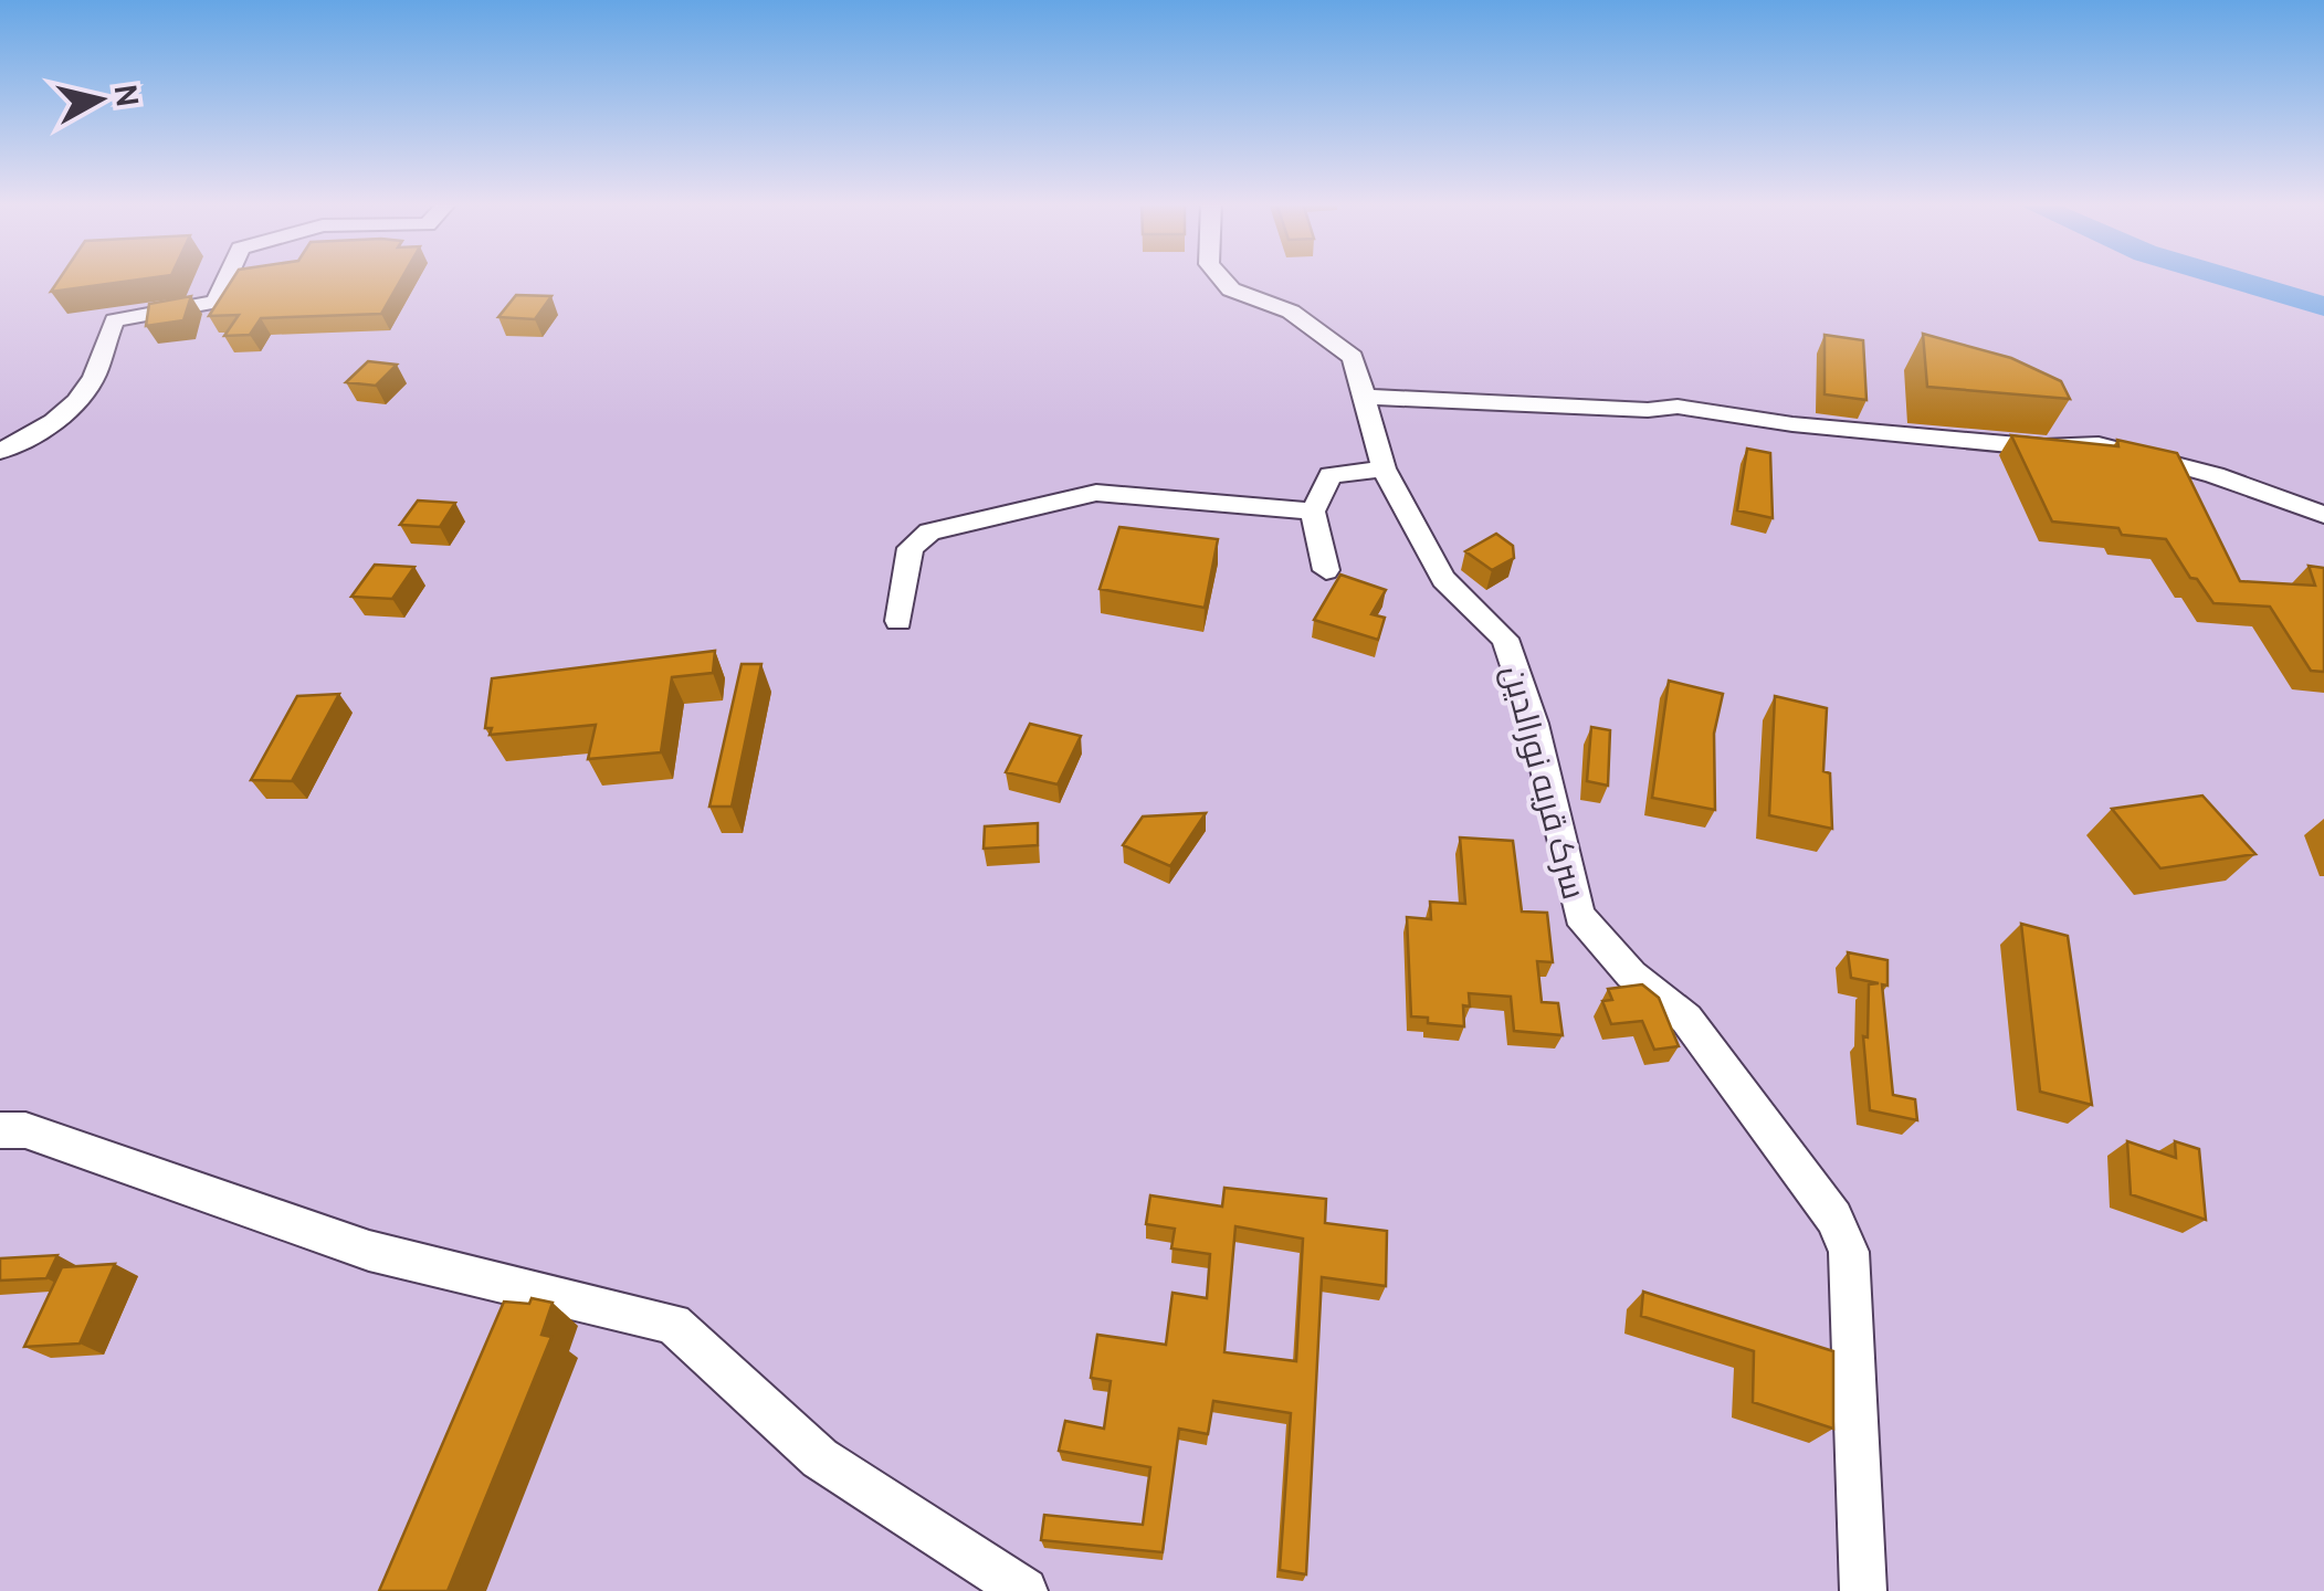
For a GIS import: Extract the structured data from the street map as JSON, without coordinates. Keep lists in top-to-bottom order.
{
  "streets": {
    "street": ["سرک قریه نورالدین"]
  },
  "north": "right"
}
